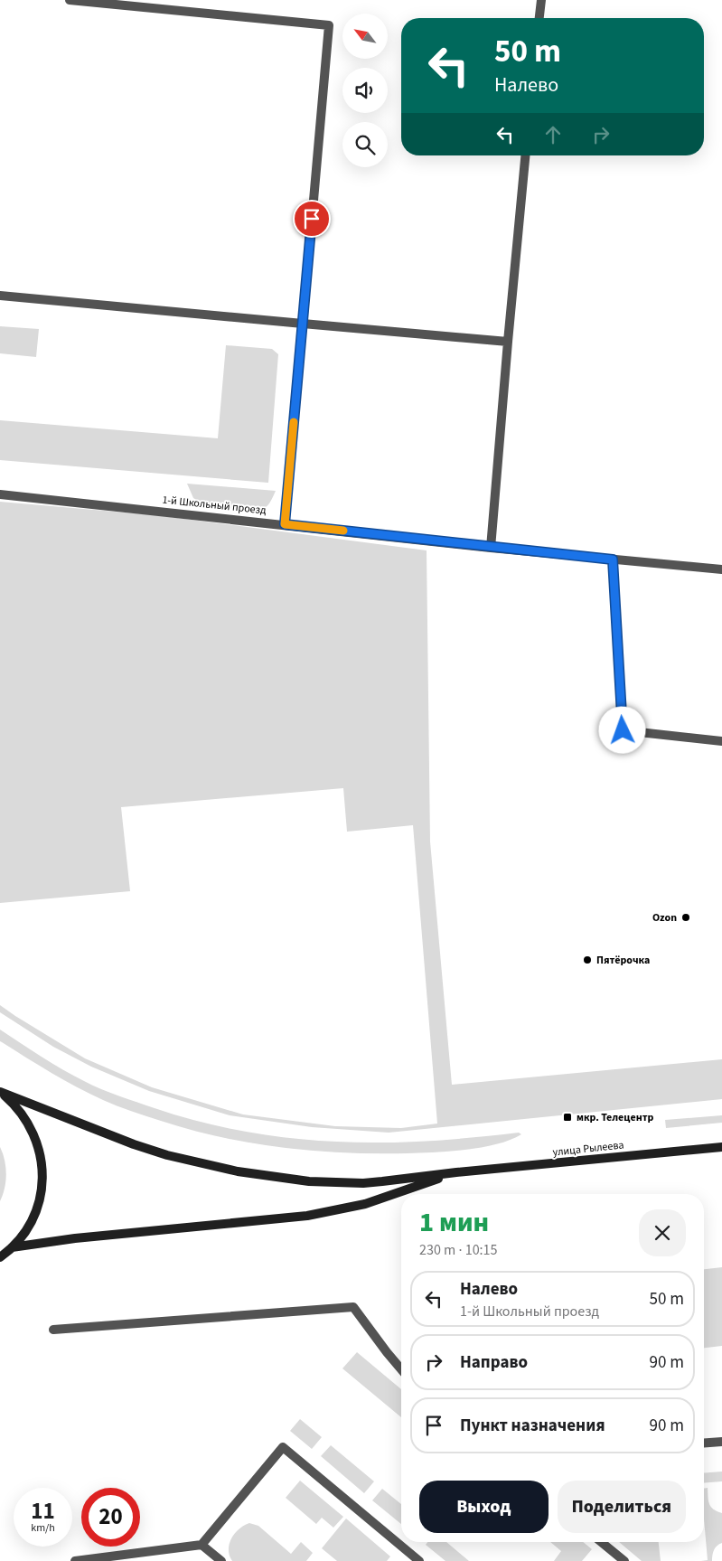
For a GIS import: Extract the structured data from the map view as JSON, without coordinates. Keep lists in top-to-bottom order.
{
  "streets": {
    "main road": ["улица Рылеева"],
    "lane": ["1-й Школьный проезд"]
  },
  "places": {
    "other": ["Ozon", "Пятёрочка"],
    "transit": ["мкр. Телецентр"]
  },
  "north": "top left",
  "page": {
    "turn": ["50 m", "Налево"],
    "heading": ["1 мин", "230 m · 10:15"],
    "list": [
      {
        "name": "Налево",
        "note": "1-й Школьный проезд",
        "value": "50 m"
      },
      {
        "name": "Направо",
        "value": "90 m"
      },
      {
        "name": "Пункт назначения",
        "value": "90 m"
      }
    ],
    "buttons": ["Выход", "Поделиться"],
    "speed": "11 km/h",
    "limit": "20"
  }
}
